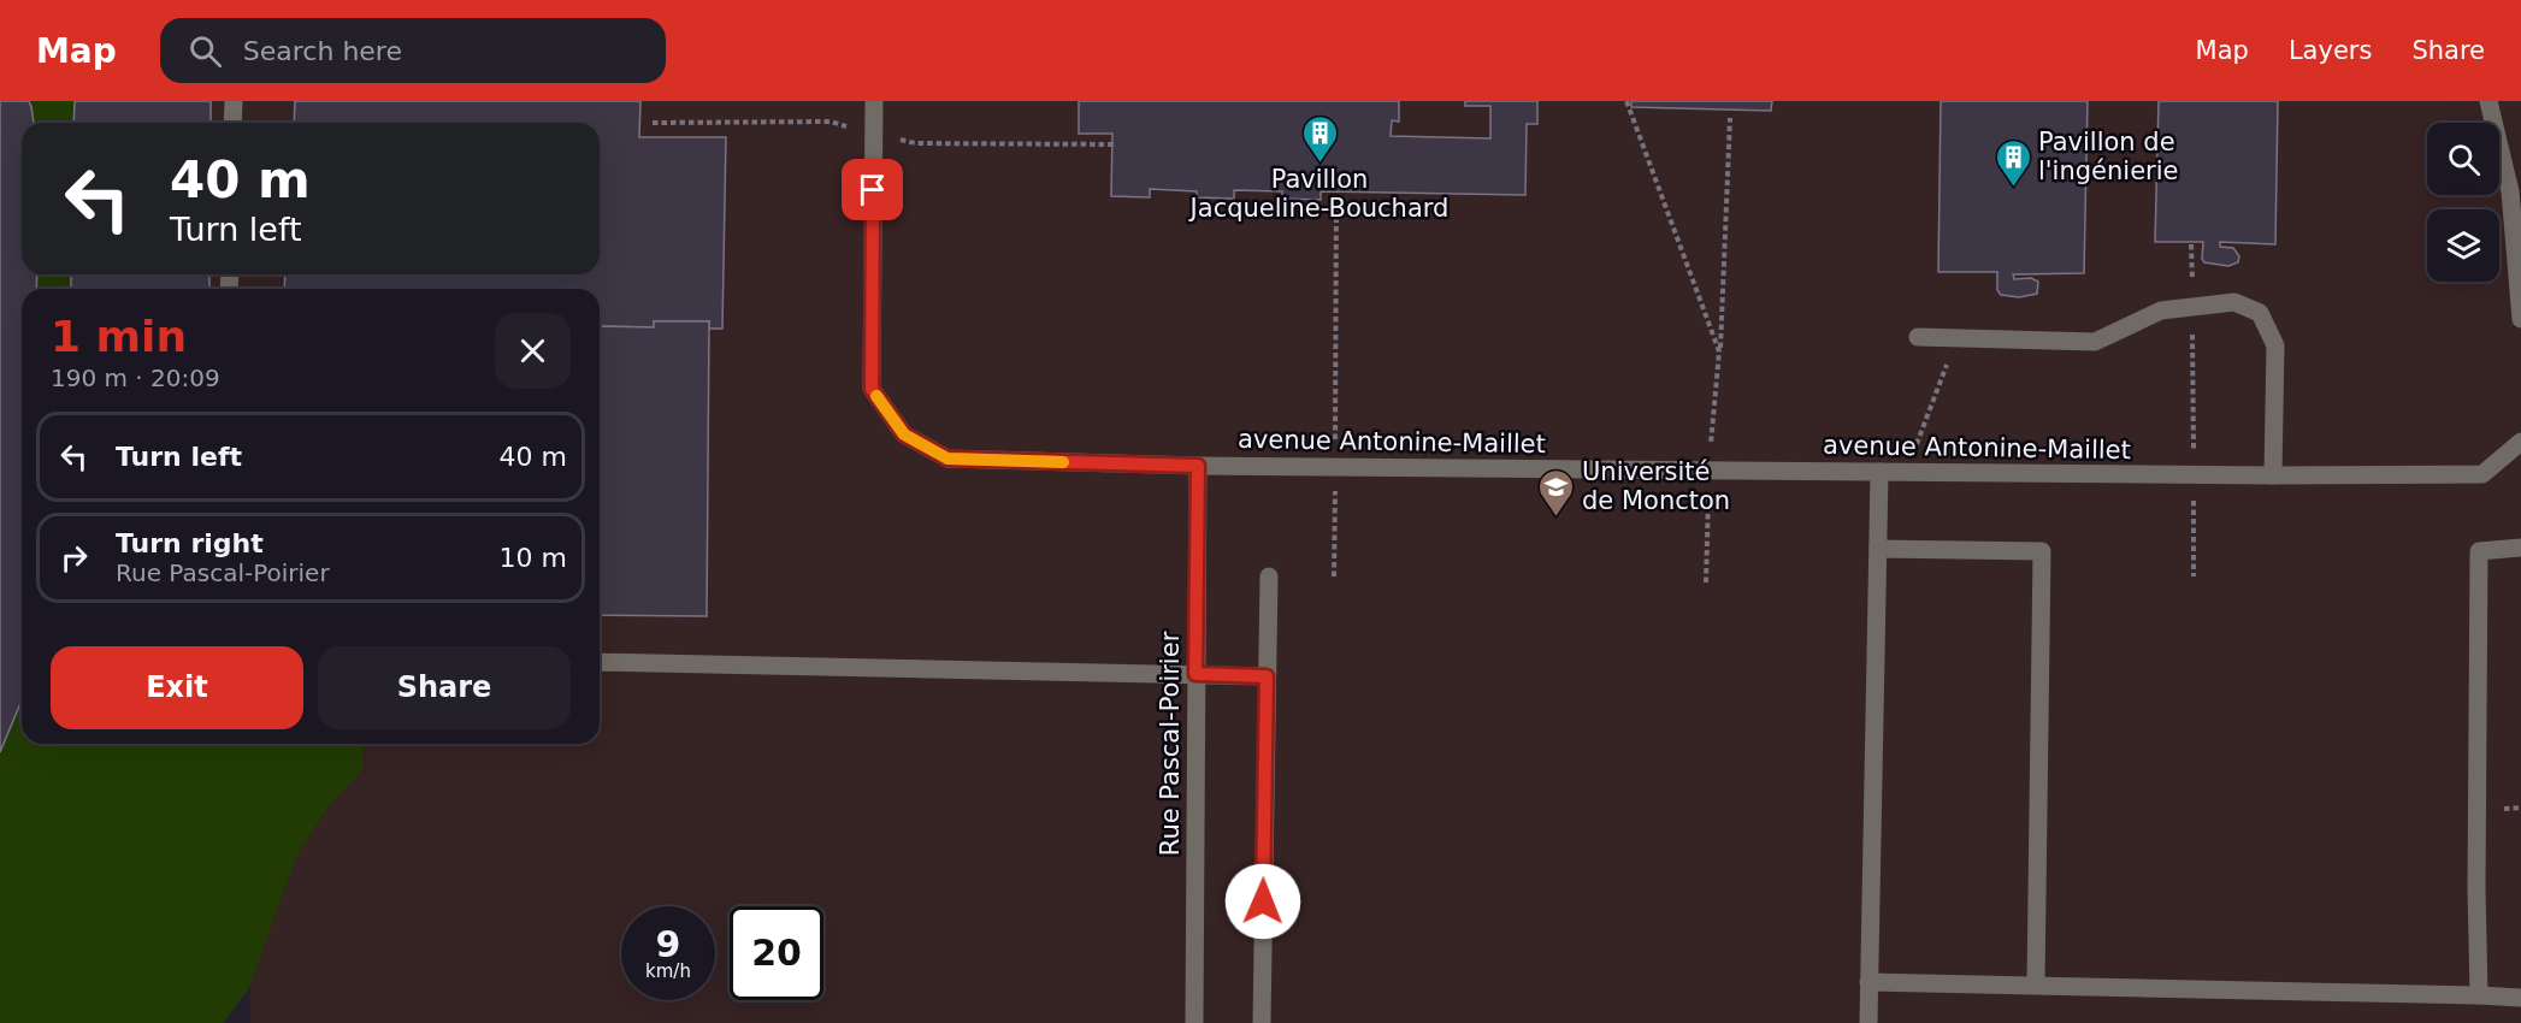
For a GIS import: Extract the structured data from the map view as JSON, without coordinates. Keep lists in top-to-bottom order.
{
  "streets": {
    "street": ["avenue Antonine-Maillet", "Rue Pascal-Poirier"]
  },
  "crossings": [
    ["avenue Antonine-Maillet", "Rue Pascal-Poirier"]
  ],
  "places": {
    "building": ["Pavillon Jacqueline-Bouchard", "Pavillon de l'ingénierie"],
    "school or university": ["Université de Moncton"]
  },
  "page": {
    "header": "Map",
    "search": "Search here",
    "nav": ["Map", "Layers", "Share"],
    "turn": ["40 m", "Turn left"],
    "heading": ["1 min", "190 m · 20:09"],
    "list": [
      {
        "name": "Turn left",
        "value": "40 m"
      },
      {
        "name": "Turn right",
        "note": "Rue Pascal-Poirier",
        "value": "10 m"
      }
    ],
    "buttons": ["Exit", "Share"],
    "speed": "9 km/h",
    "limit": "20"
  }
}
